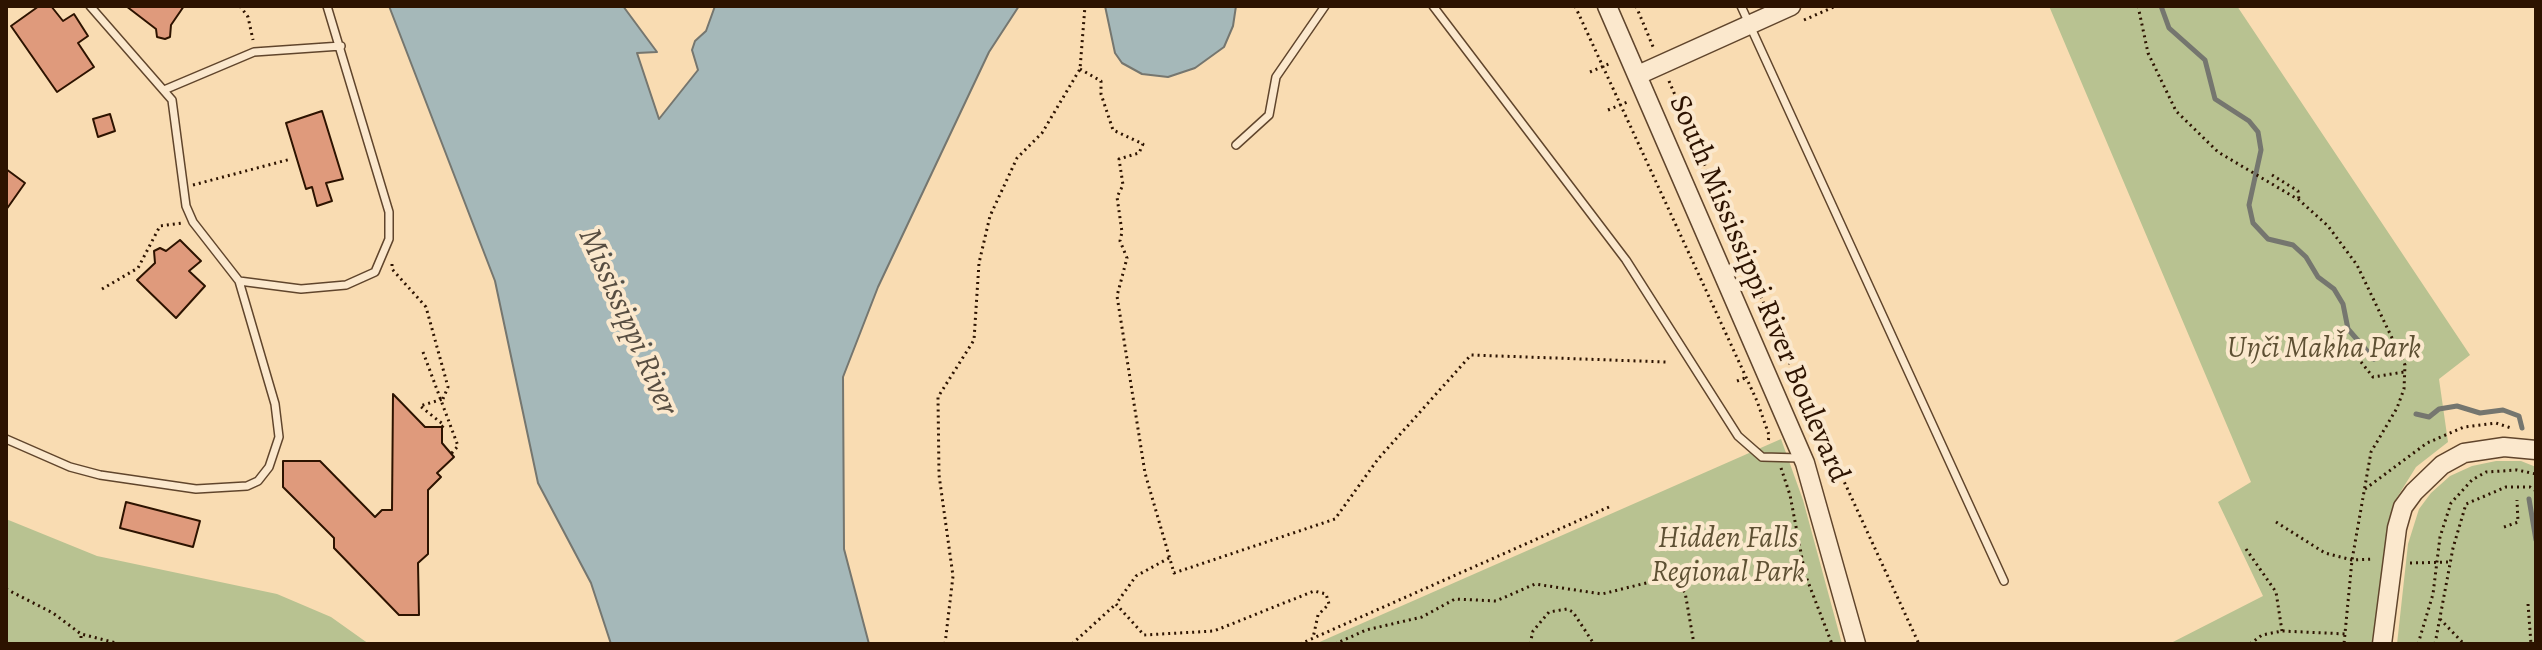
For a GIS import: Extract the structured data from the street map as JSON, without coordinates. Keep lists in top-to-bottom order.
{
  "streets": {
    "street": ["South Mississippi River Boulevard"]
  },
  "water": ["Mississippi River"],
  "parks": ["Uŋči Makȟa Park", "Hidden Falls Regional Park"]
}
